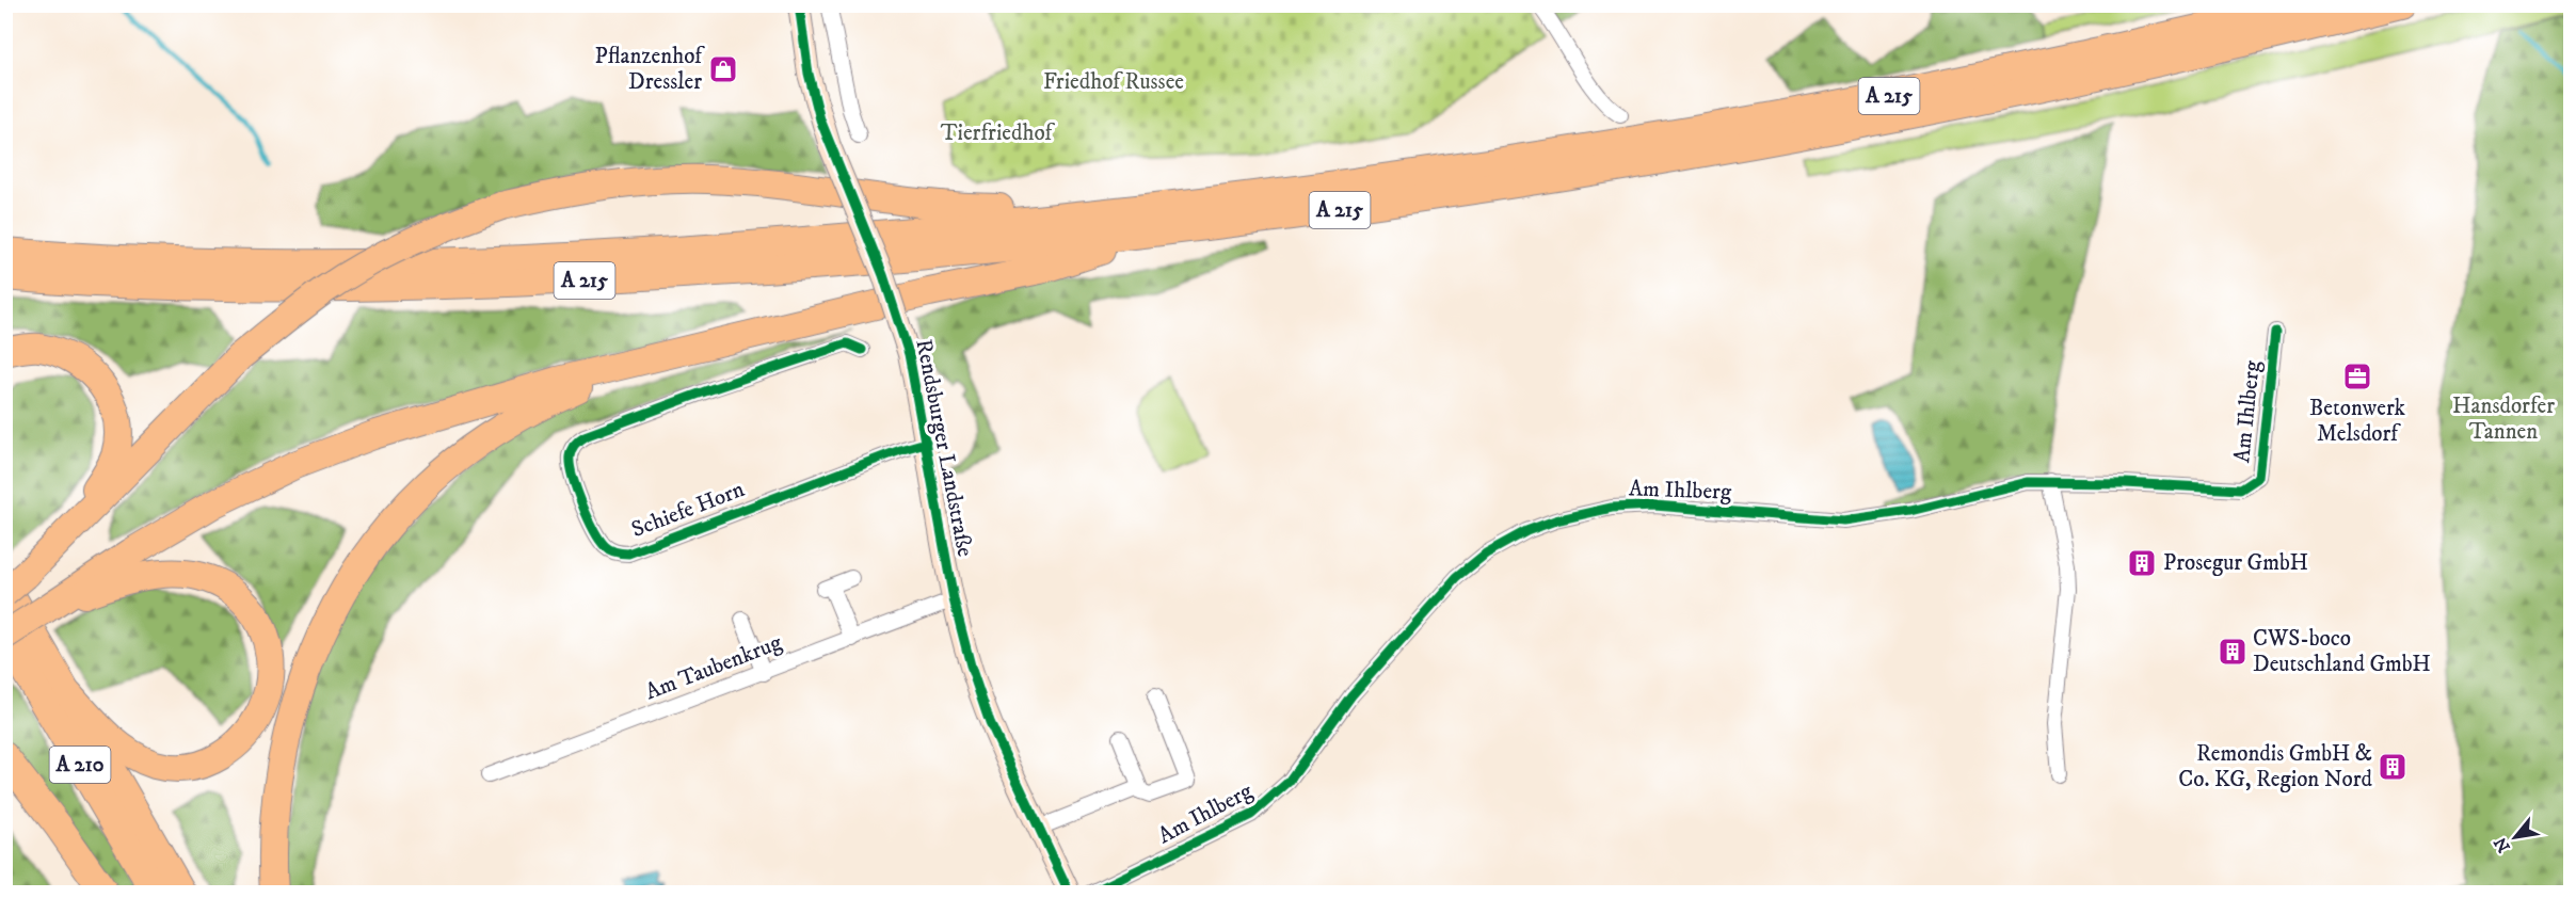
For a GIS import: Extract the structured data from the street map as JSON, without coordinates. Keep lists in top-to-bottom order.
{
  "streets": {
    "highway": ["A 215", "A 210"],
    "street": [
      "Am Ihlberg",
      "Rendsburger Landstraße",
      "Schiefe Horn",
      "Am Taubenkrug"
    ]
  },
  "crossings": [
    ["Rendsburger Landstraße", "Schiefe Horn"],
    ["Rendsburger Landstraße", "Am Taubenkrug"]
  ],
  "parks": ["Friedhof Russee", "Tierfriedhof", "Hansdorfer Tannen"],
  "places": {
    "shop": ["Pflanzenhof Dressler"],
    "office": ["Betonwerk Melsdorf"],
    "building": ["Prosegur GmbH", "CWS-boco Deutschland GmbH", "Remondis GmbH & Co. KG, Region Nord"]
  },
  "north": "bottom left"
}
